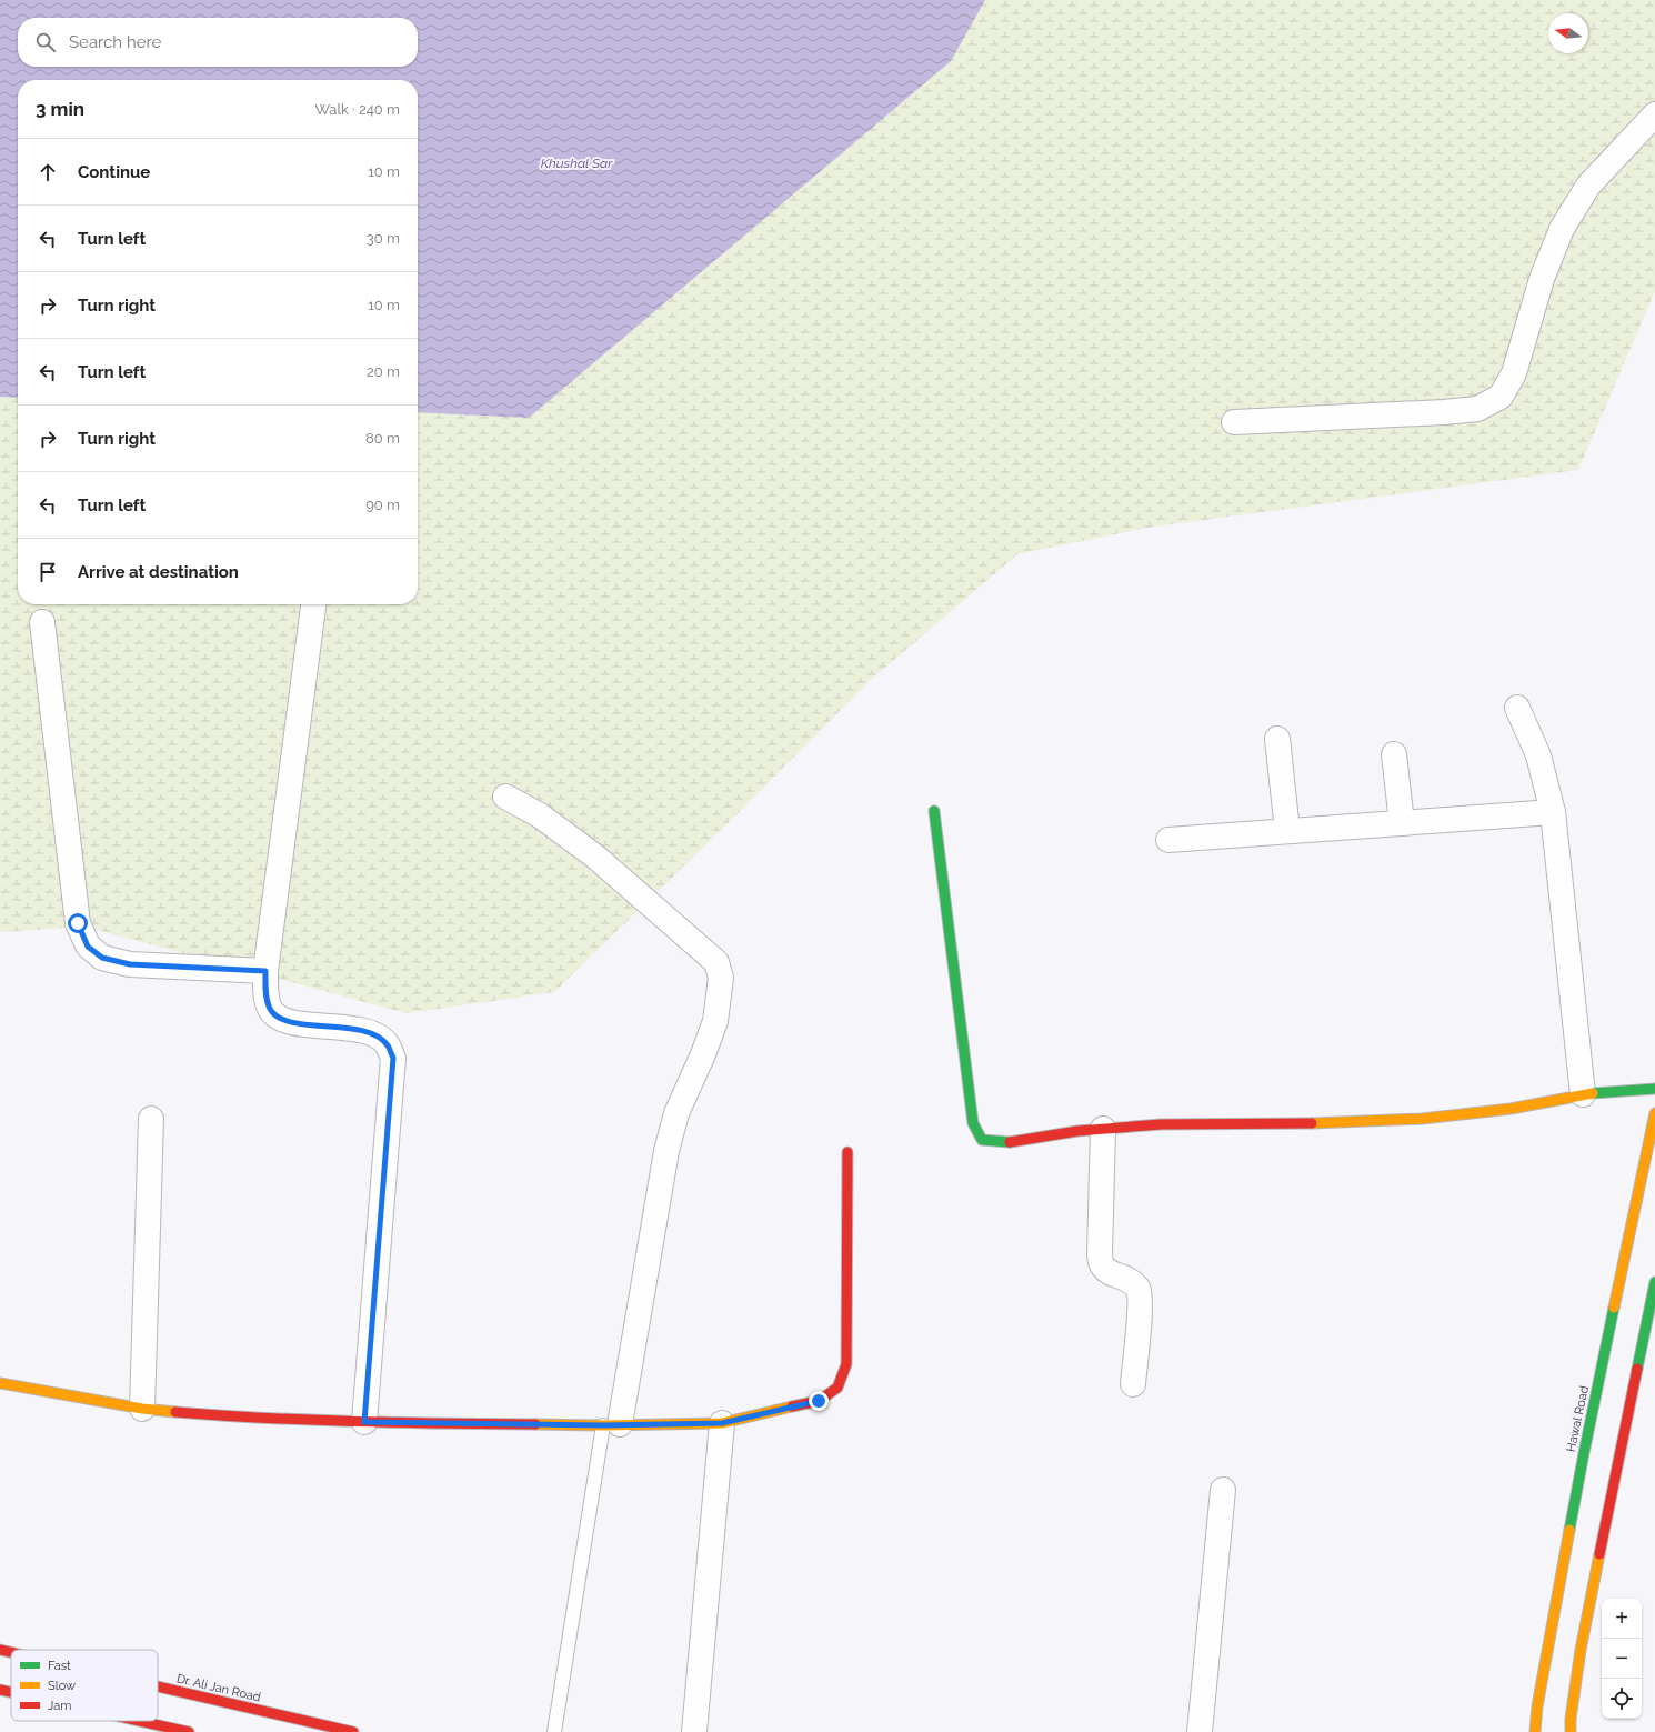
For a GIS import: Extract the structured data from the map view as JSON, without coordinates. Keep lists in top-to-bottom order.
{
  "streets": {
    "street": ["Hawal Road", "Dr. Ali Jan Road"]
  },
  "water": ["Khushal Sar"],
  "legend": ["Fast", "Slow", "Jam"],
  "north": "left",
  "page": {
    "search": "Search here",
    "heading": ["3 min", "Walk · 240 m"],
    "list": [
      ["Continue", "10 m"],
      ["Turn left", "30 m"],
      ["Turn right", "10 m"],
      ["Turn left", "20 m"],
      ["Turn right", "80 m"],
      ["Turn left", "90 m"],
      "Arrive at destination"
    ],
    "map_buttons": ["+", "−"]
  }
}
